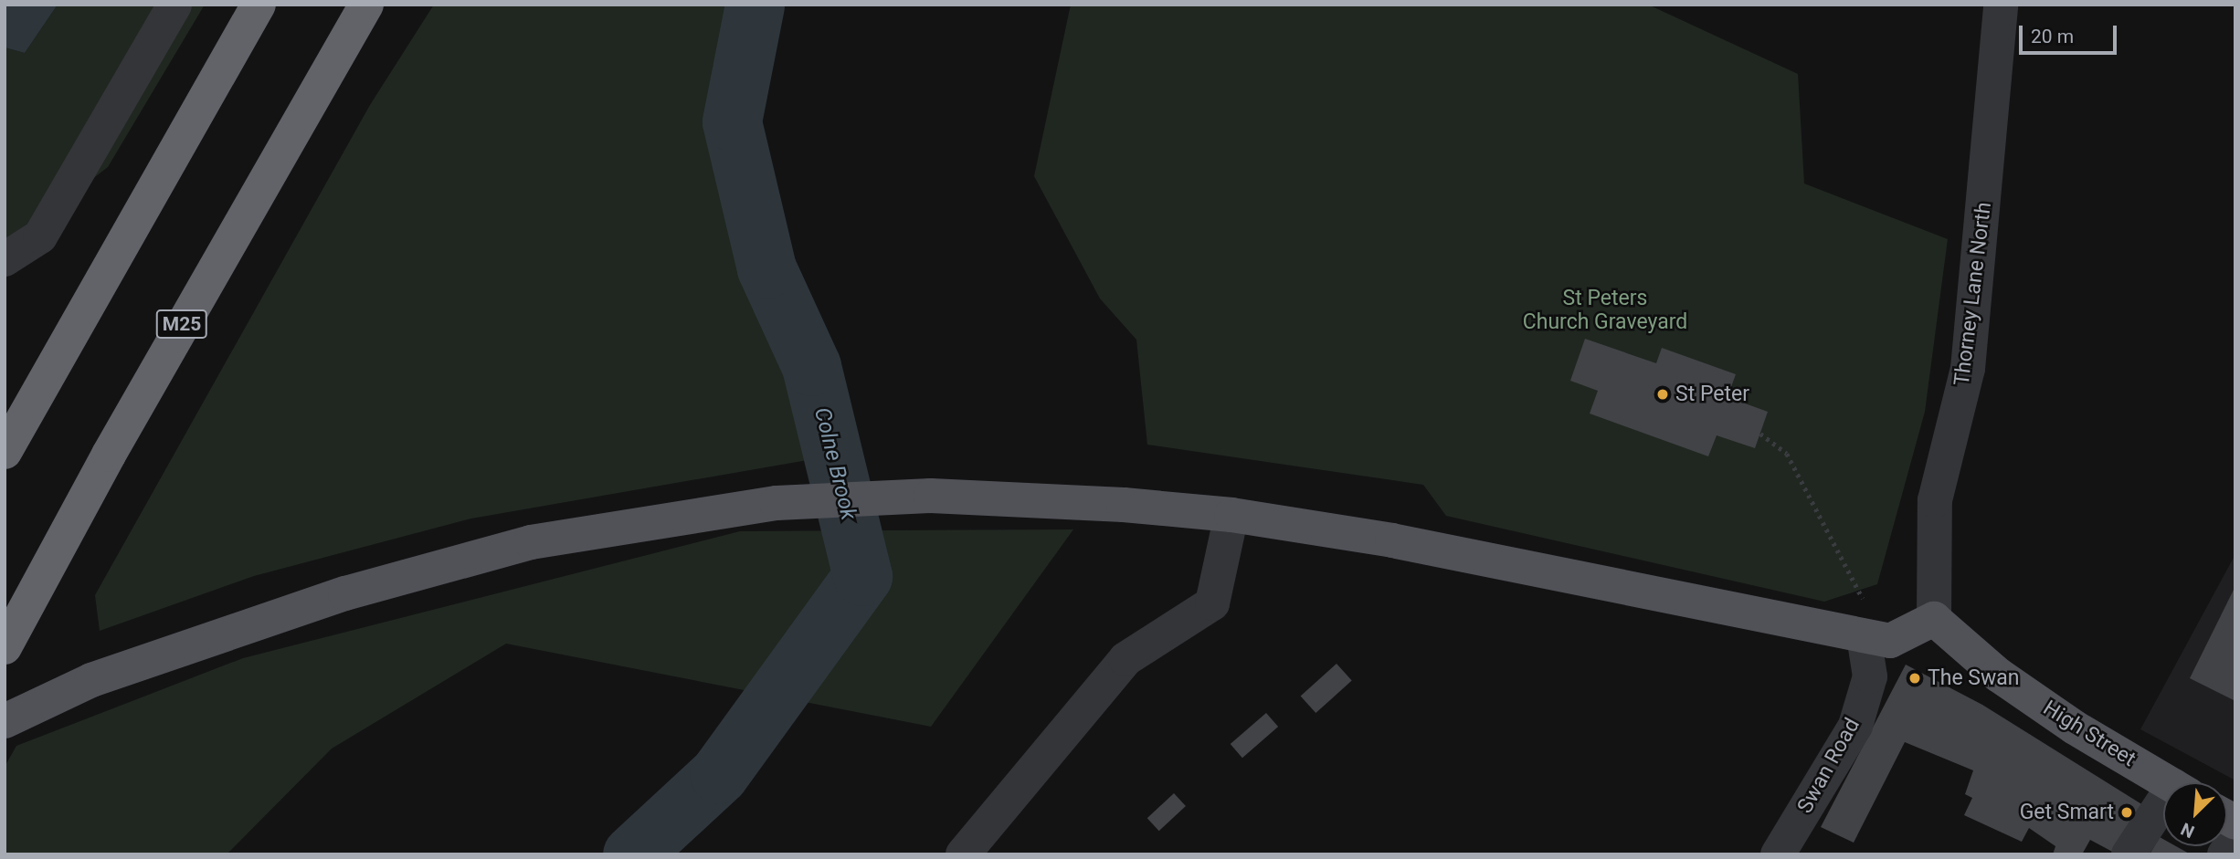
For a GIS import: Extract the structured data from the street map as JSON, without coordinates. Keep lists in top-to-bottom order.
{
  "streets": {
    "highway": ["M25"],
    "main road": ["High Street"],
    "street": ["Thorney Lane North", "Swan Road"]
  },
  "crossings": [
    ["Thorney Lane North", "High Street"]
  ],
  "water": ["Colne Brook"],
  "parks": ["St Peters Church Graveyard"],
  "places": ["St Peter", "The Swan", "Get Smart"],
  "scale_bar": "20 m",
  "north": "bottom left"
}
